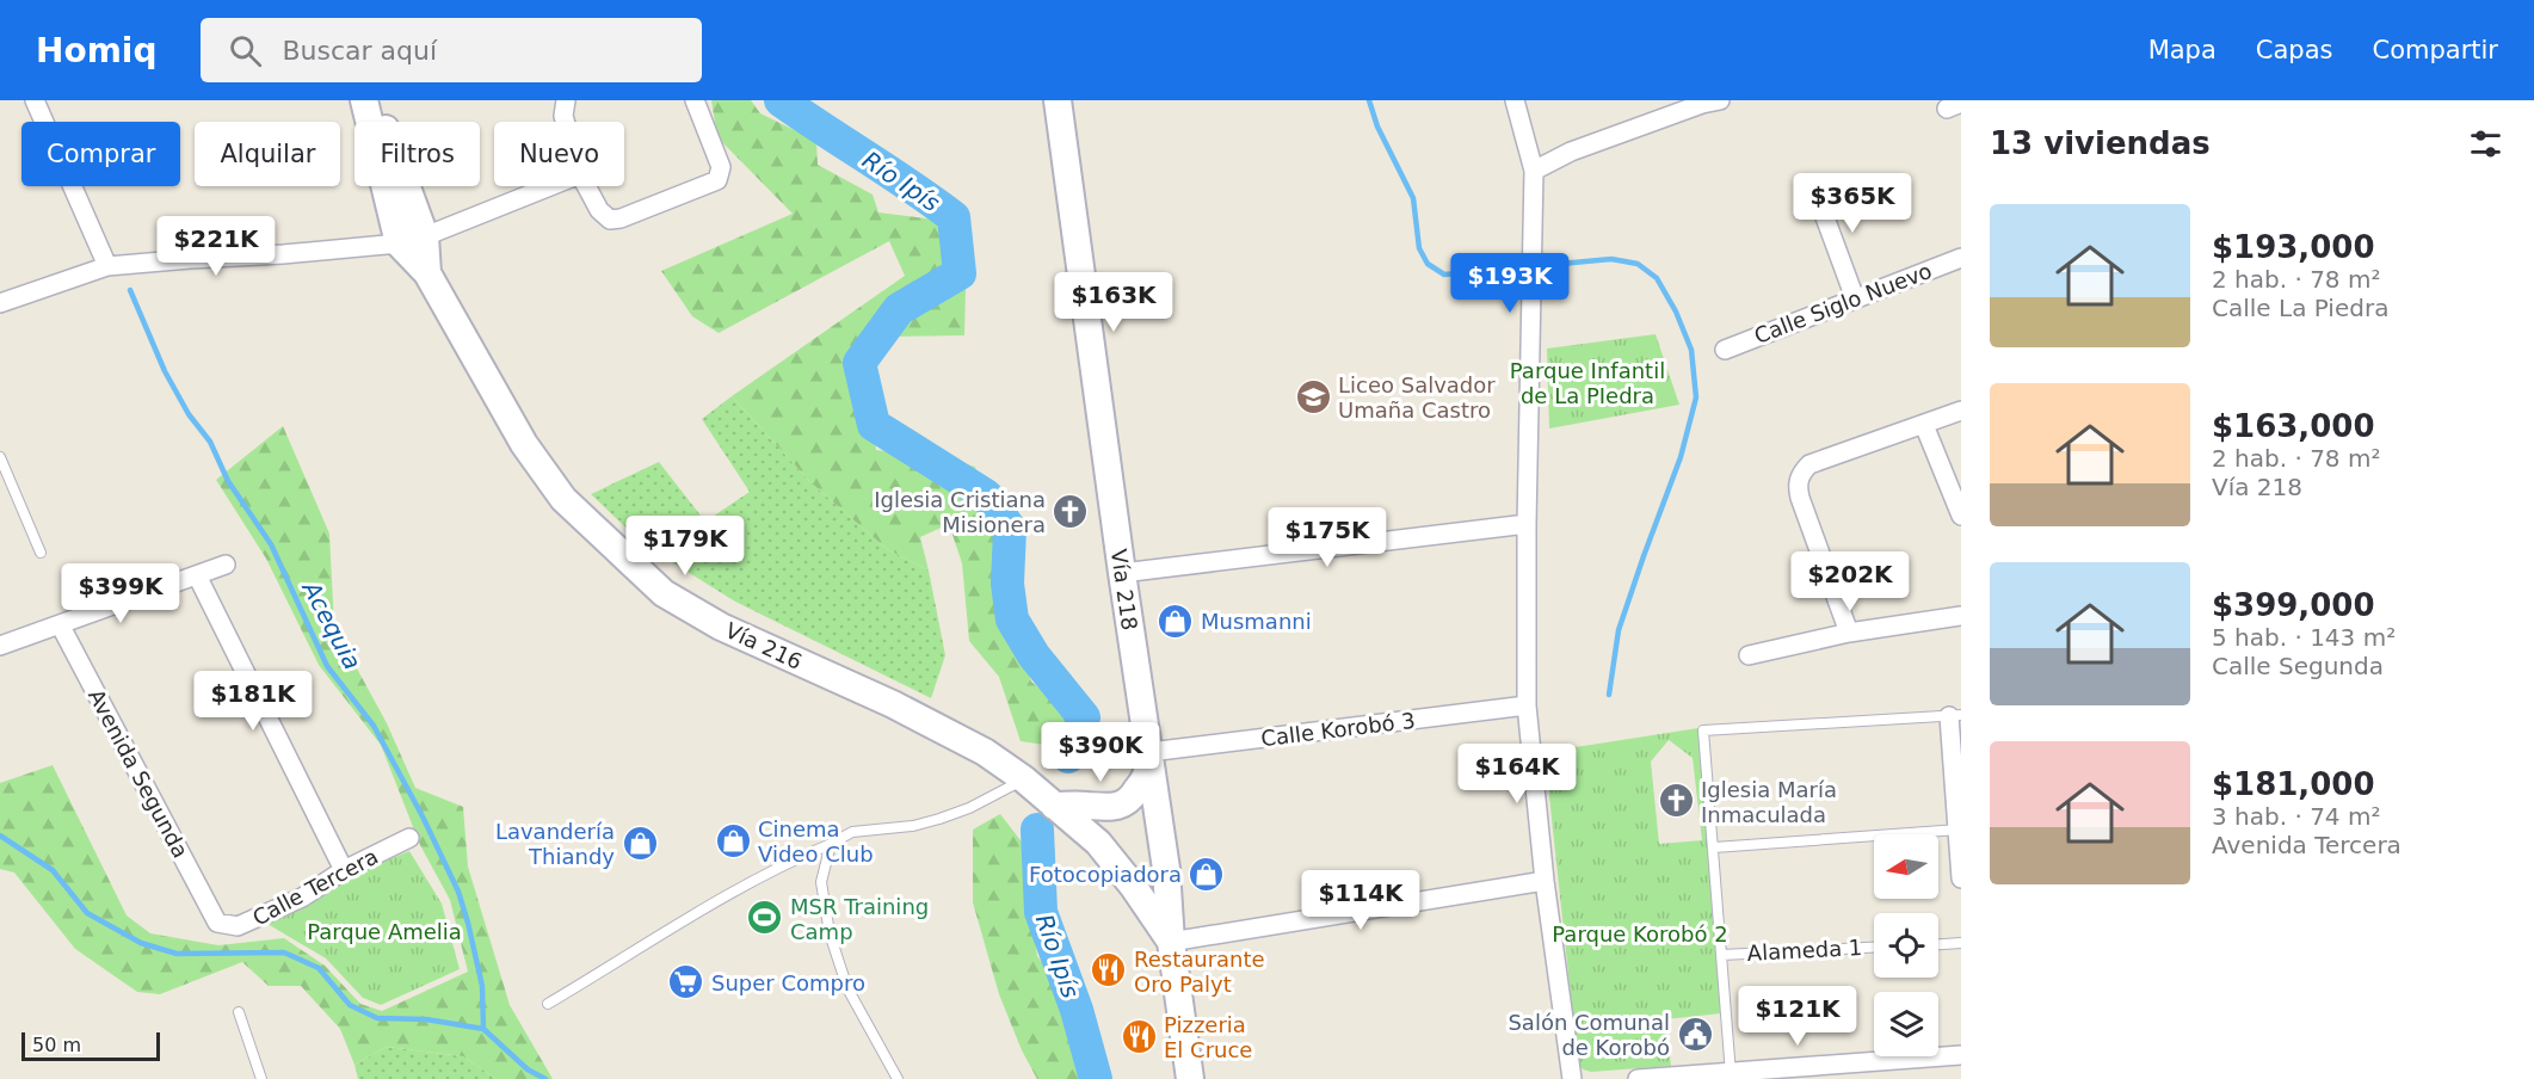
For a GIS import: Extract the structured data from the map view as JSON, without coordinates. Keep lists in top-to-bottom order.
{
  "streets": {
    "main road": ["Vía 218", "Vía 216"],
    "street": [
      "Calle Siglo Nuevo",
      "Calle Korobó 3",
      "Avenida Segunda",
      "Calle Tercera"
    ],
    "lane": ["Alameda 1"]
  },
  "crossings": [
    ["Vía 218", "Vía 216"],
    ["Vía 218", "Calle Korobó 3"],
    ["Avenida Segunda", "Calle Tercera"]
  ],
  "water": ["Río Ipís", "Acequia"],
  "parks": ["Parque Infantil de La PIedra", "Parque Amelia", "Parque Korobó 2"],
  "places": {
    "school or university": ["Liceo Salvador Umaña Castro"],
    "church": ["Iglesia Cristiana Misionera", "Iglesia María Inmaculada"],
    "shop": [
      "Musmanni",
      "Cinema Video Club",
      "Lavandería Thiandy",
      "Fotocopiadora"
    ],
    "sports": ["MSR Training Camp"],
    "restaurant": ["Restaurante Oro Palyt", "Pizzeria El Cruce"],
    "supermarket": ["Super Compro"],
    "public building": ["Salón Comunal de Korobó"]
  },
  "scale_bar": "50 m",
  "north": "left",
  "page": {
    "header": "Homiq",
    "search": "Buscar aquí",
    "nav": ["Mapa", "Capas", "Compartir"],
    "heading": "13 viviendas",
    "chip": [
      "Comprar",
      "Alquilar",
      "Filtros",
      "Nuevo"
    ],
    "price": [
      "$365K",
      "$221K",
      "$193K",
      "$163K",
      "$175K",
      "$179K",
      "$202K",
      "$399K",
      "$181K",
      "$390K",
      "$164K",
      "$114K",
      "$121K"
    ],
    "list": [
      {
        "name": "$193,000",
        "note": "2 hab. · 78 m² · Calle La Piedra"
      },
      {
        "name": "$163,000",
        "note": "2 hab. · 78 m² · Vía 218"
      },
      {
        "name": "$399,000",
        "note": "5 hab. · 143 m² · Calle Segunda"
      },
      {
        "name": "$181,000",
        "note": "3 hab. · 74 m² · Avenida Tercera"
      }
    ],
    "scale": "50 m"
  }
}
